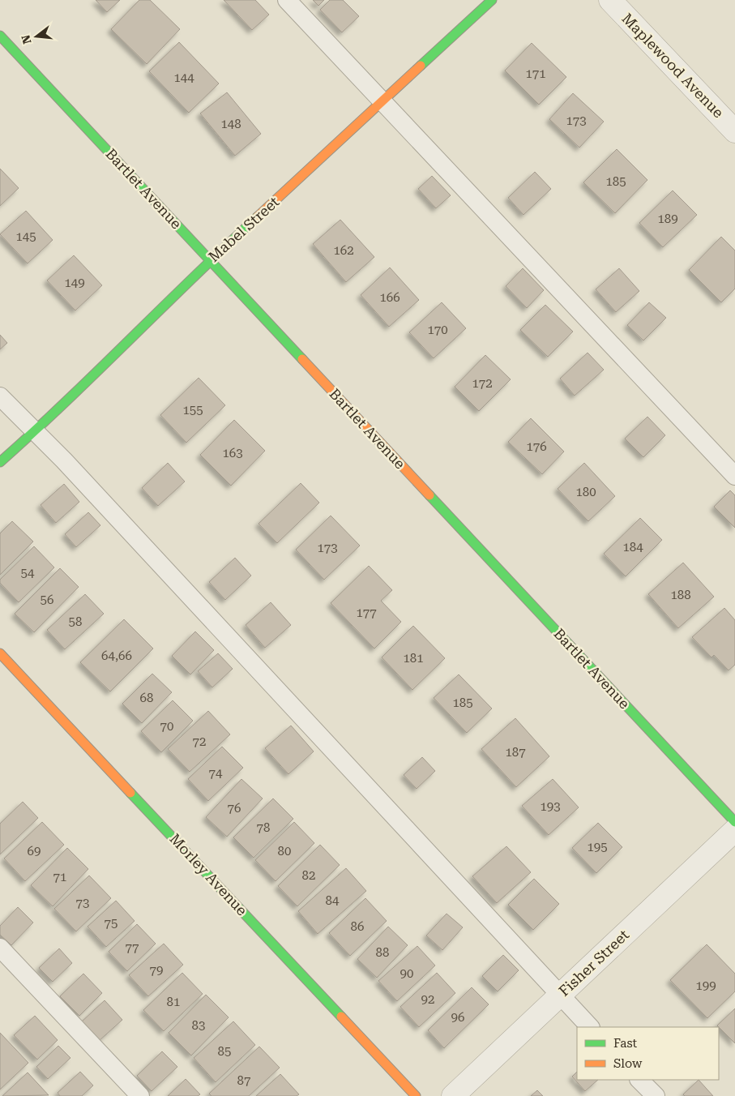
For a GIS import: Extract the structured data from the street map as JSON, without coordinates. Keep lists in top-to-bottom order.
{
  "streets": {
    "street": [
      "Maplewood Avenue",
      "Bartlet Avenue",
      "Mabel Street",
      "Morley Avenue",
      "Fisher Street"
    ]
  },
  "crossings": [
    ["Bartlet Avenue", "Mabel Street"]
  ],
  "house_numbers": [
    "171",
    "144",
    "173",
    "148",
    "185",
    "189",
    "145",
    "162",
    "149",
    "166",
    "170",
    "172",
    "155",
    "176",
    "163",
    "180",
    "184",
    "173",
    "54",
    "188",
    "56",
    "177",
    "58",
    "64,66",
    "181",
    "68",
    "185",
    "70",
    "72",
    "187",
    "74",
    "193",
    "76",
    "78",
    "195",
    "69",
    "80",
    "82",
    "71",
    "84",
    "73",
    "75",
    "86",
    "77",
    "88",
    "79",
    "90",
    "199",
    "92",
    "81",
    "96",
    "83",
    "85",
    "87"
  ],
  "legend": ["Fast", "Slow"],
  "north": "left"
}
